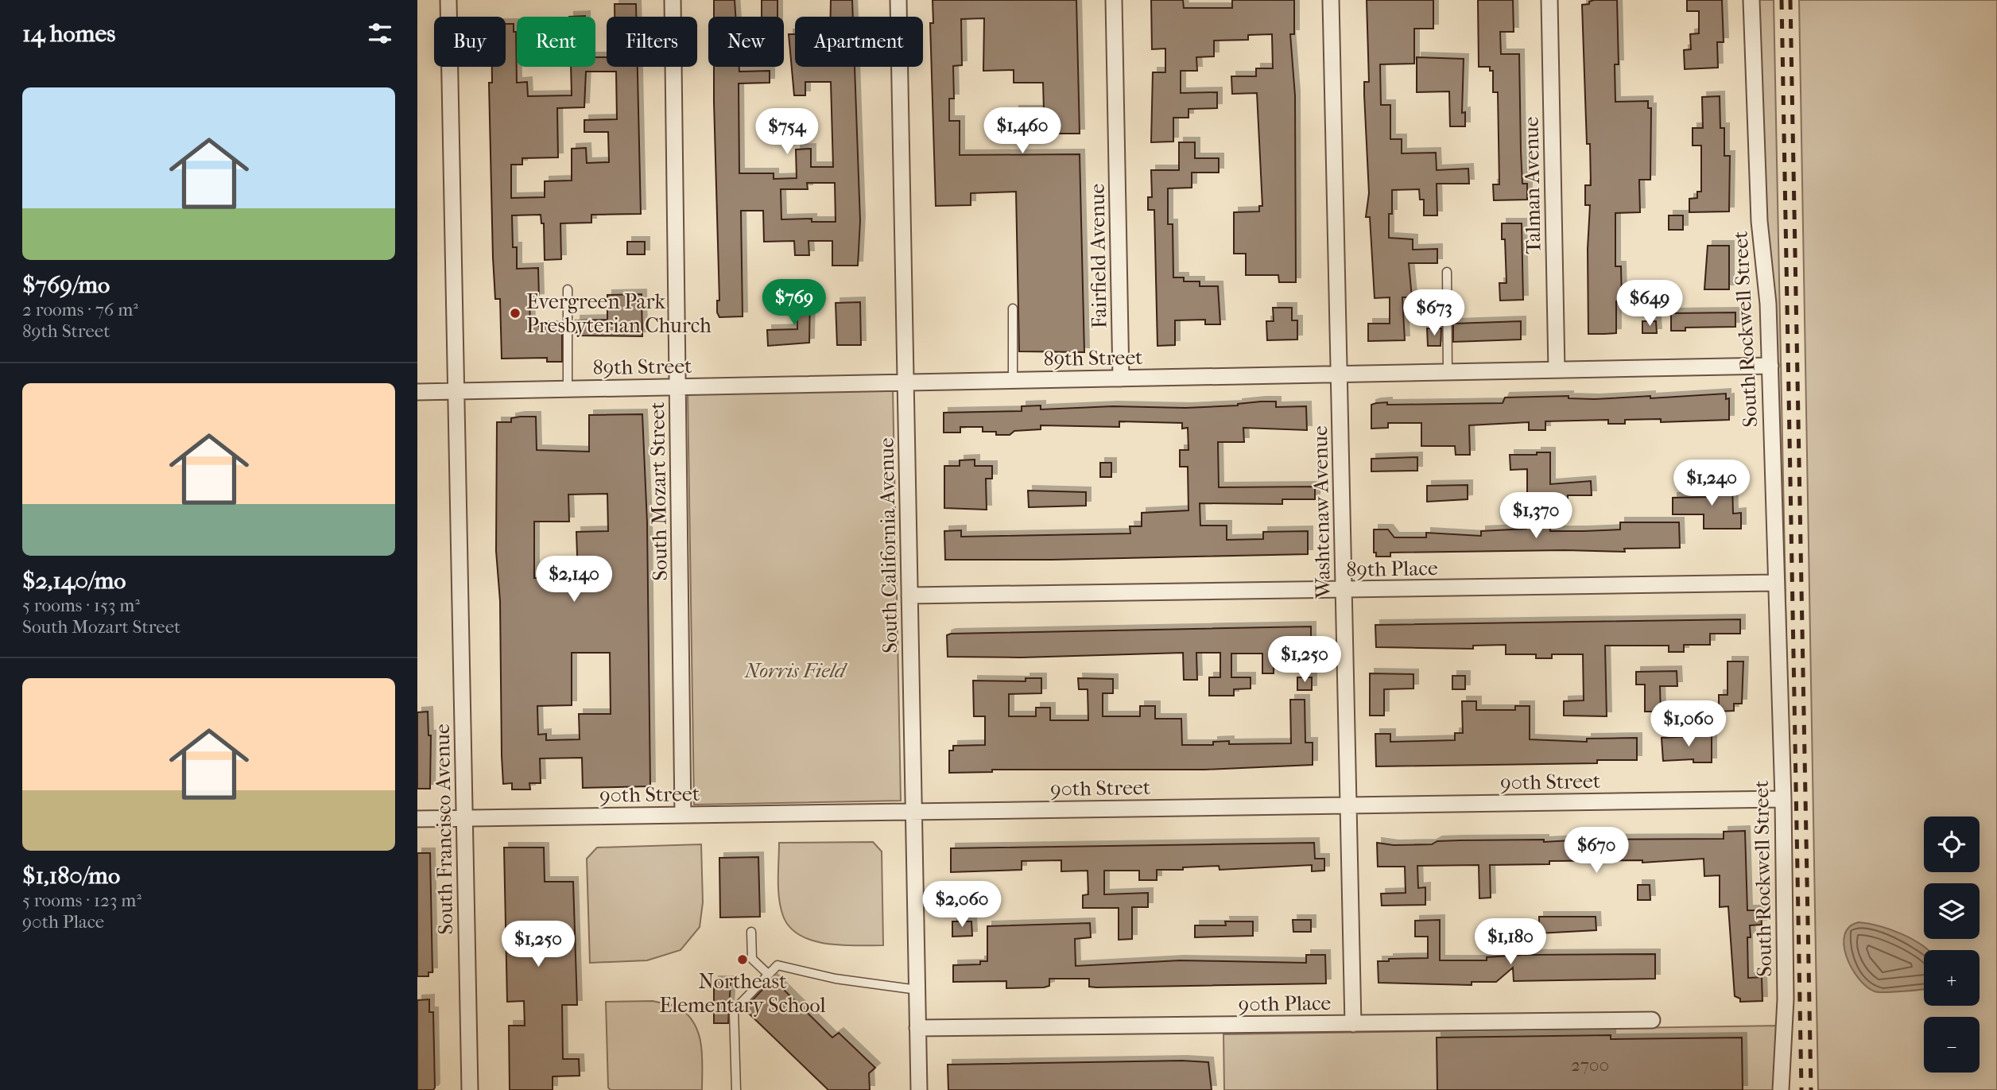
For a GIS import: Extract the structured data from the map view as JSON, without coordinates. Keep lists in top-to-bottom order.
{
  "streets": {
    "street": [
      "Talman Avenue",
      "Fairfield Avenue",
      "South Rockwell Street",
      "89th Street",
      "South Mozart Street",
      "Washtenaw Avenue",
      "South California Avenue",
      "89th Place",
      "90th Street",
      "South Francisco Avenue",
      "90th Place"
    ]
  },
  "crossings": [
    ["Talman Avenue", "89th Street"],
    ["Fairfield Avenue", "89th Street"],
    ["South Rockwell Street", "89th Street"],
    ["South Rockwell Street", "89th Place"],
    ["South Rockwell Street", "90th Street"],
    ["89th Street", "South Mozart Street"],
    ["89th Street", "Washtenaw Avenue"],
    ["89th Street", "South California Avenue"],
    ["89th Street", "South Francisco Avenue"],
    ["South Mozart Street", "90th Street"],
    ["Washtenaw Avenue", "89th Place"],
    ["Washtenaw Avenue", "90th Street"],
    ["Washtenaw Avenue", "90th Place"],
    ["South California Avenue", "89th Place"],
    ["South California Avenue", "90th Street"],
    ["South California Avenue", "90th Place"],
    ["90th Street", "South Francisco Avenue"]
  ],
  "parks": ["Norris Field"],
  "places": ["Evergreen Park Presbyterian Church", "Northeast Elementary School"],
  "house_numbers": ["2700"],
  "page": {
    "heading": "14 homes",
    "chip": [
      "Buy",
      "Rent",
      "Filters",
      "New",
      "Apartment"
    ],
    "list": [
      {
        "name": "$769/mo",
        "note": "2 rooms · 76 m² · 89th Street"
      },
      {
        "name": "$2,140/mo",
        "note": "5 rooms · 153 m² · South Mozart Street"
      },
      {
        "name": "$1,180/mo",
        "note": "5 rooms · 123 m² · 90th Place"
      }
    ],
    "price": [
      "$1,460",
      "$754",
      "$769",
      "$649",
      "$673",
      "$1,240",
      "$1,370",
      "$2,140",
      "$1,250",
      "$1,060",
      "$670",
      "$2,060",
      "$1,180",
      "$1,250"
    ],
    "map_buttons": ["+", "−"]
  }
}
